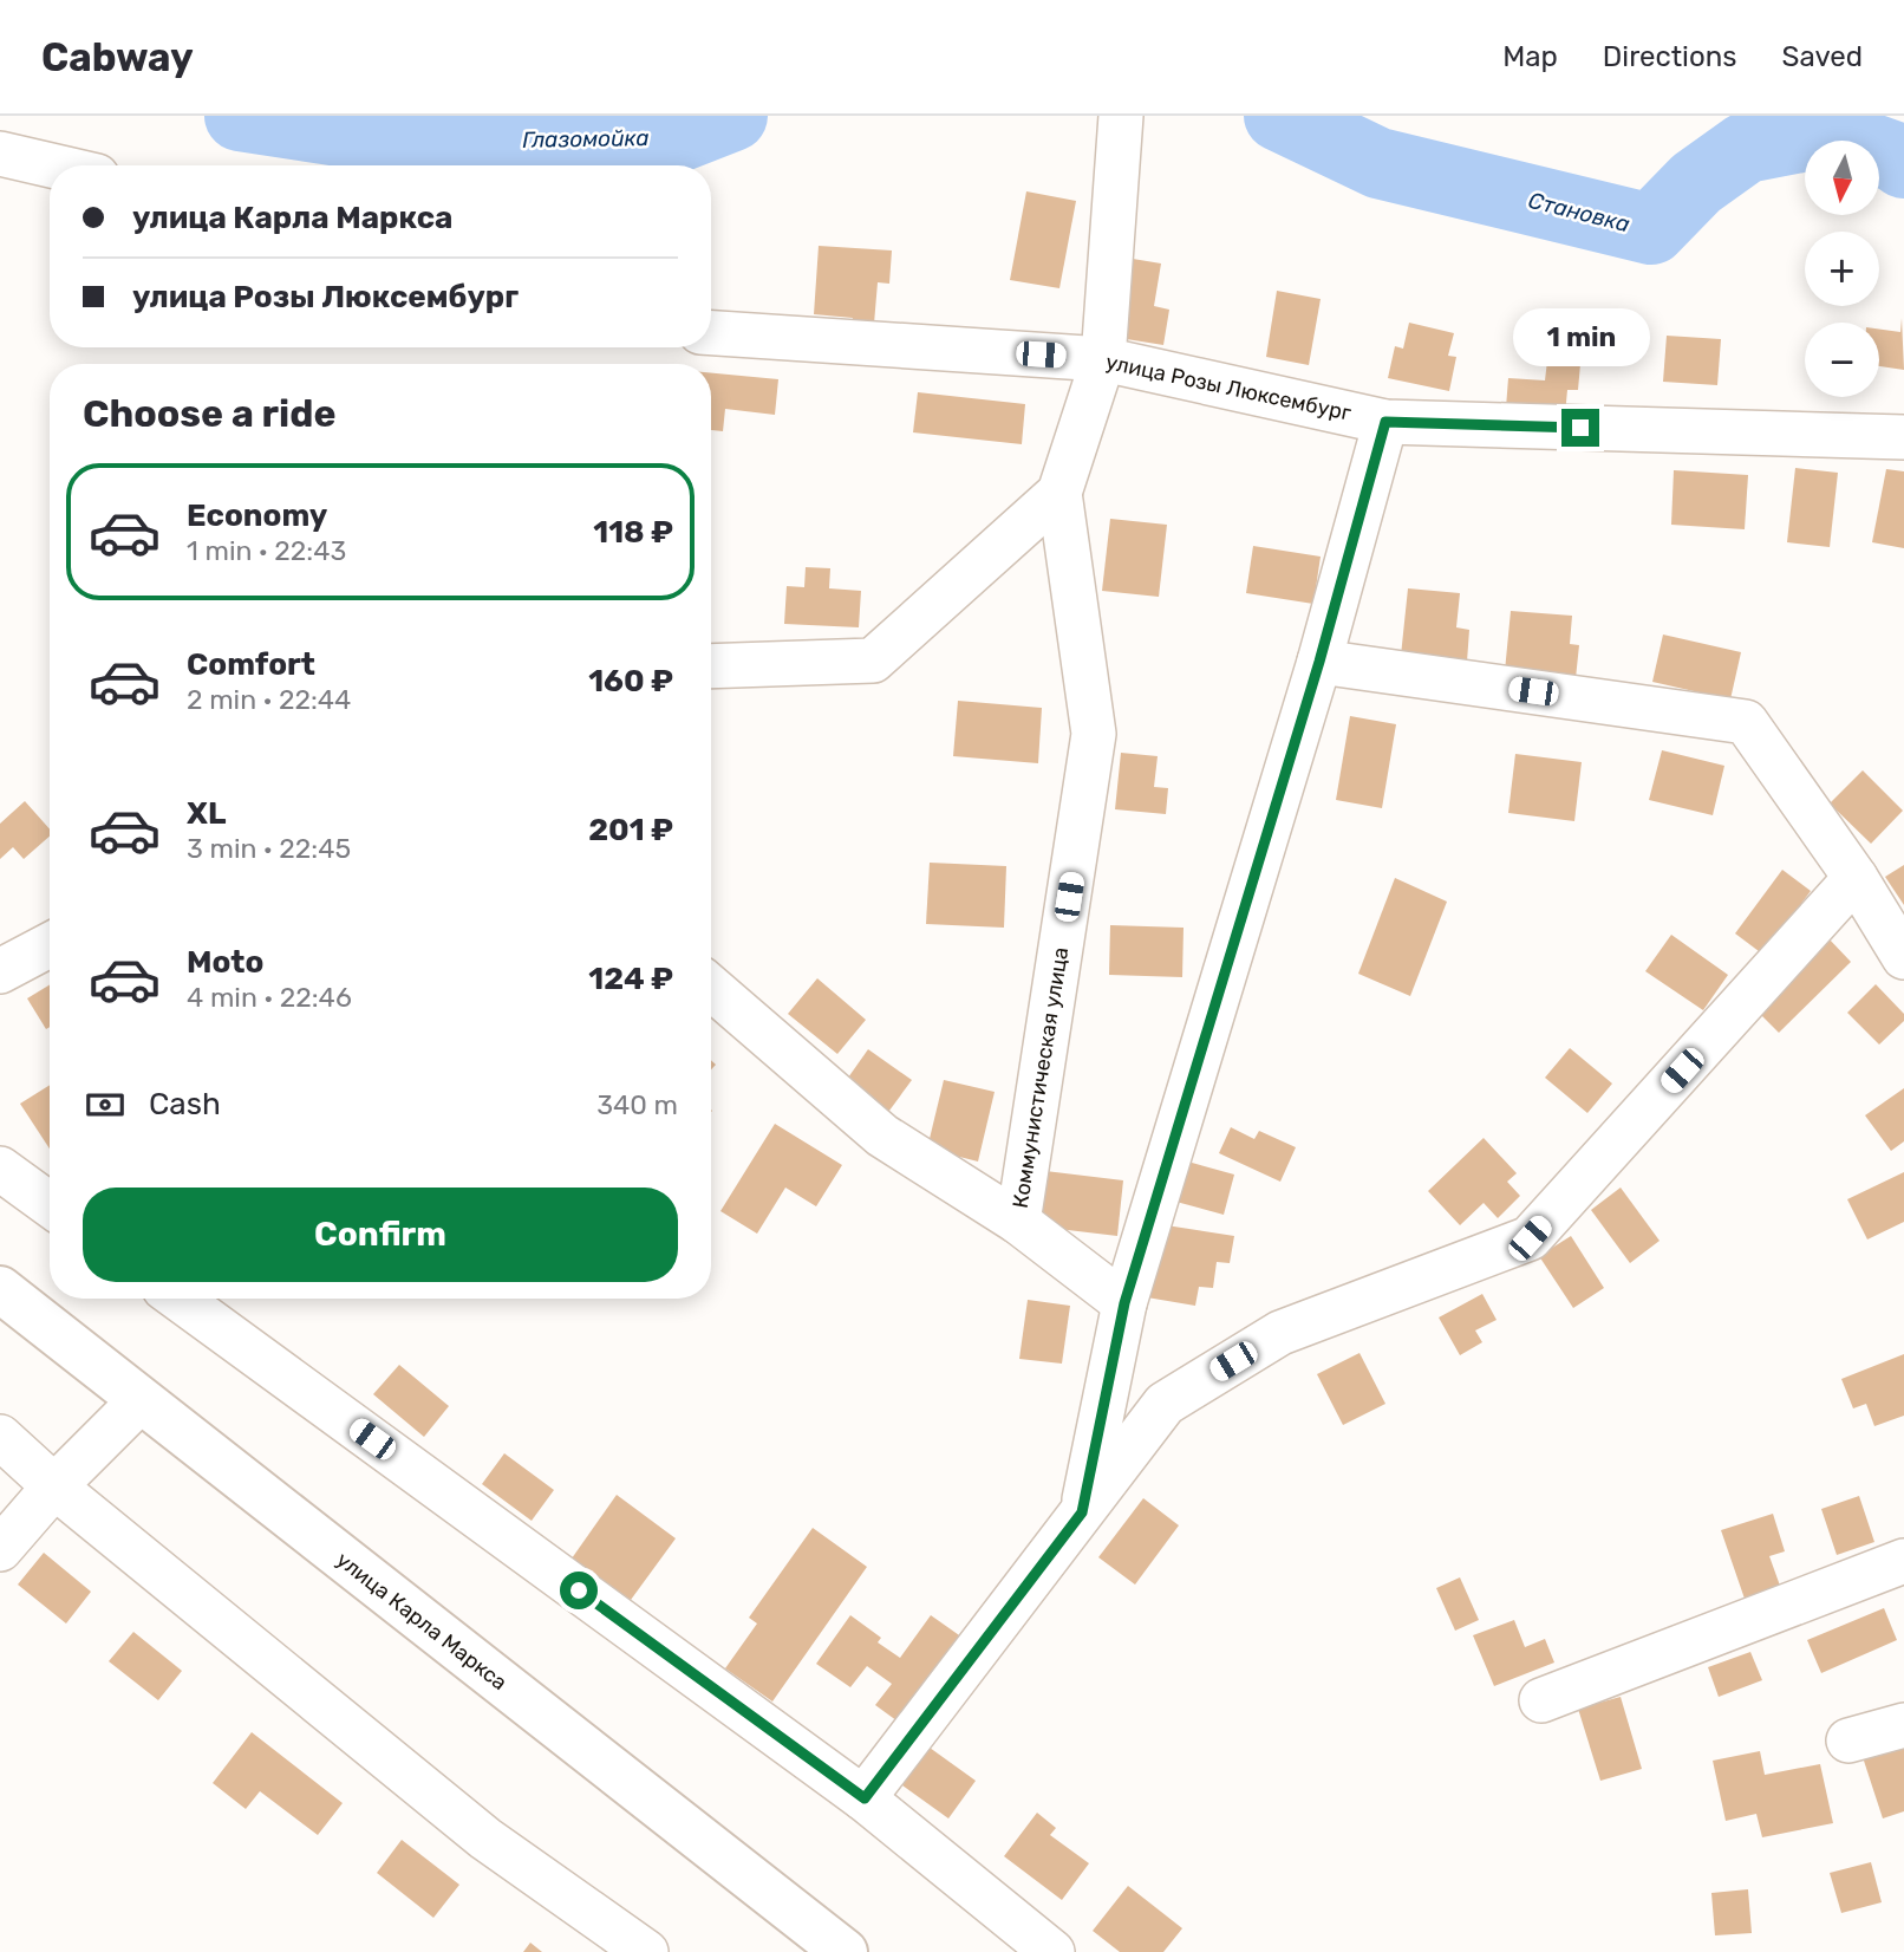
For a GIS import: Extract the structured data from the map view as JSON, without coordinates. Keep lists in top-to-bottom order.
{
  "streets": {
    "main road": ["улица Карла Маркса"],
    "street": ["улица Розы Люксембург", "Коммунистическая улица"]
  },
  "crossings": [
    ["улица Розы Люксембург", "Коммунистическая улица"]
  ],
  "water": ["Глазомойка", "Становка"],
  "north": "bottom",
  "page": {
    "header": "Cabway",
    "nav": ["Map", "Directions", "Saved"],
    "map_buttons": ["+", "−"],
    "banner": ["улица Карла Маркса", "улица Розы Люксембург"],
    "bubble": "1 min",
    "heading": "Choose a ride",
    "list": [
      {
        "name": "Economy",
        "note": "1 min · 22:43",
        "value": "118 ₽"
      },
      {
        "name": "Comfort",
        "note": "2 min · 22:44",
        "value": "160 ₽"
      },
      {
        "name": "XL",
        "note": "3 min · 22:45",
        "value": "201 ₽"
      },
      {
        "name": "Moto",
        "note": "4 min · 22:46",
        "value": "124 ₽"
      }
    ],
    "pay": ["Cash", "340 m"],
    "buttons": "Confirm"
  }
}
